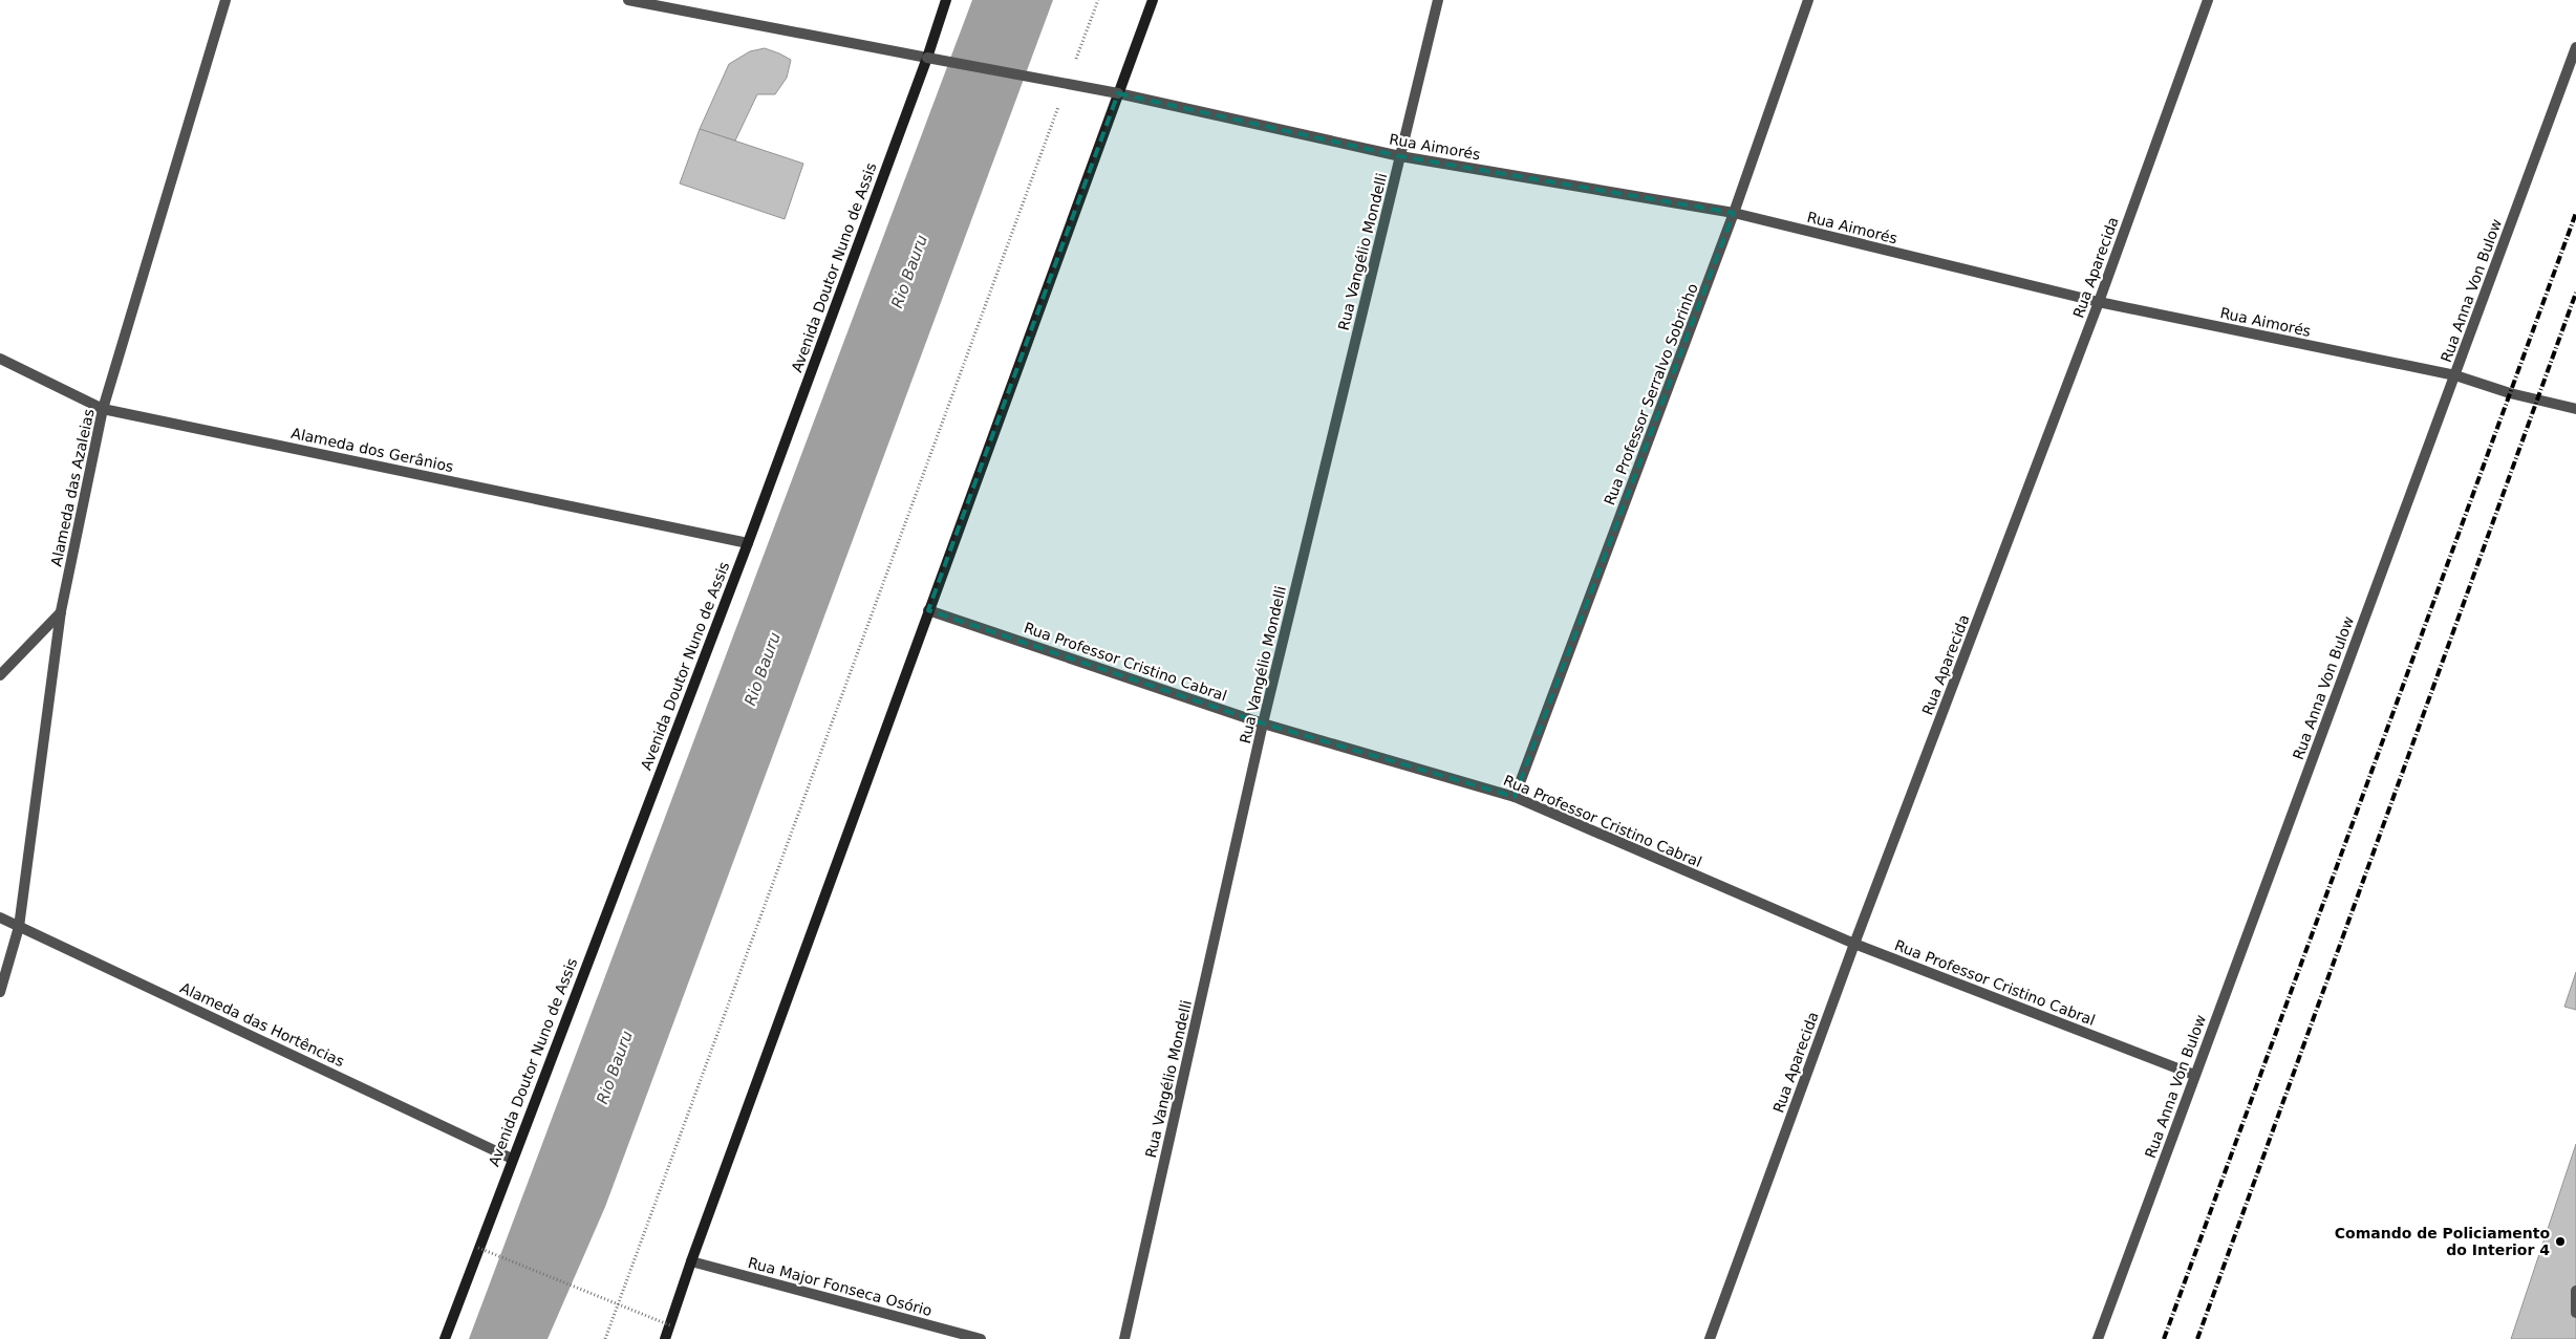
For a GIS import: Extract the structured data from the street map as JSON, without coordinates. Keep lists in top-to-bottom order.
{
  "streets": {
    "main road": ["Avenida Doutor Nuno de Assis"],
    "street": [
      "Rua Aimorés",
      "Rua Vangélio Mondelli",
      "Rua Aparecida",
      "Rua Anna Von Bulow",
      "Rua Professor Serralvo Sobrinho",
      "Alameda dos Gerânios",
      "Alameda das Azaleias",
      "Rua Professor Cristino Cabral",
      "Alameda das Hortências",
      "Rua Major Fonseca Osório"
    ]
  },
  "crossings": [
    ["Rua Aimorés", "Rua Vangélio Mondelli"],
    ["Rua Aimorés", "Avenida Doutor Nuno de Assis"],
    ["Rua Aimorés", "Rua Aparecida"],
    ["Rua Aimorés", "Rua Anna Von Bulow"],
    ["Rua Aimorés", "Rua Professor Serralvo Sobrinho"],
    ["Rua Vangélio Mondelli", "Rua Professor Cristino Cabral"],
    ["Avenida Doutor Nuno de Assis", "Alameda dos Gerânios"],
    ["Avenida Doutor Nuno de Assis", "Alameda das Hortências"],
    ["Rua Aparecida", "Rua Professor Cristino Cabral"],
    ["Rua Anna Von Bulow", "Rua Professor Cristino Cabral"],
    ["Rua Professor Serralvo Sobrinho", "Rua Professor Cristino Cabral"],
    ["Alameda dos Gerânios", "Alameda das Azaleias"],
    ["Alameda das Azaleias", "Alameda das Hortências"]
  ],
  "water": ["Rio Bauru"],
  "places": ["Comando de Policiamento do Interior 4"]
}
